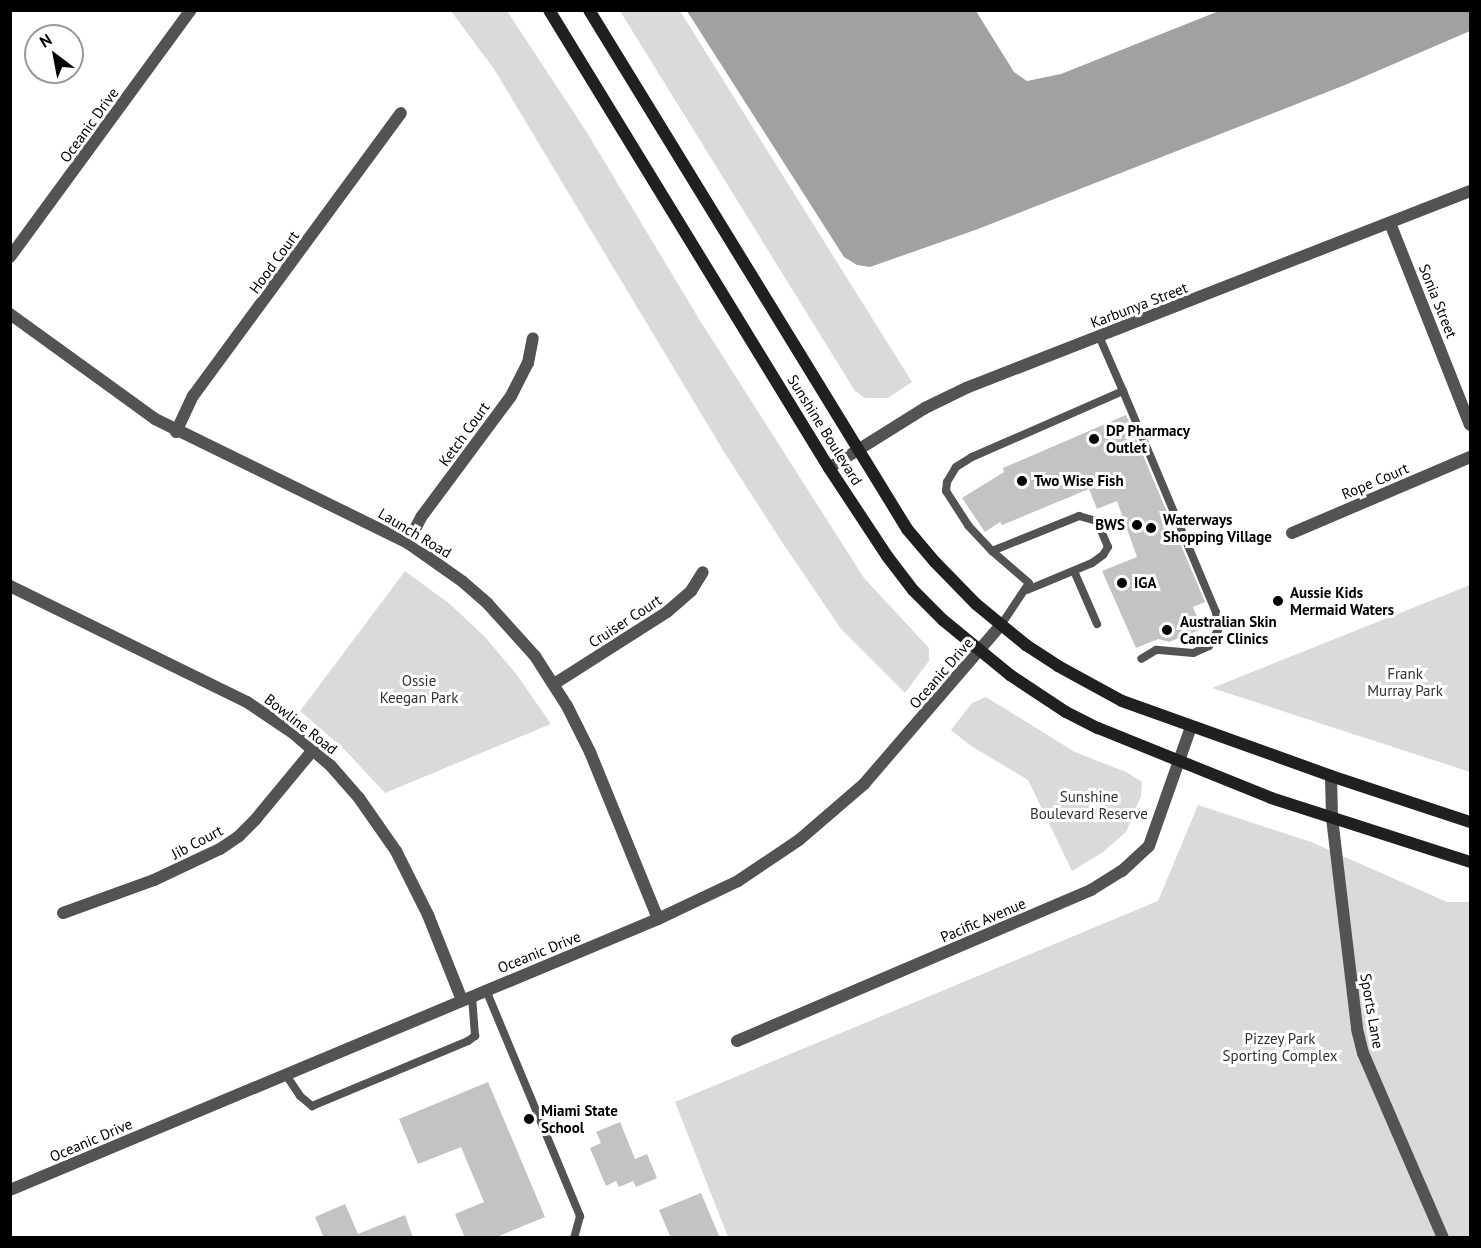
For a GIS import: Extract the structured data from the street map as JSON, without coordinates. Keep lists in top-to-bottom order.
{
  "streets": {
    "main road": ["Sunshine Boulevard"],
    "street": [
      "Oceanic Drive",
      "Hood Court",
      "Sonia Street",
      "Karbunya Street",
      "Ketch Court",
      "Rope Court",
      "Launch Road",
      "Cruiser Court",
      "Bowline Road",
      "Jib Court",
      "Pacific Avenue",
      "Sports Lane"
    ]
  },
  "crossings": [
    ["Oceanic Drive", "Sunshine Boulevard"],
    ["Oceanic Drive", "Launch Road"],
    ["Oceanic Drive", "Bowline Road"],
    ["Hood Court", "Launch Road"],
    ["Sonia Street", "Karbunya Street"],
    ["Karbunya Street", "Sunshine Boulevard"],
    ["Sunshine Boulevard", "Pacific Avenue"],
    ["Ketch Court", "Launch Road"],
    ["Launch Road", "Cruiser Court"],
    ["Bowline Road", "Jib Court"]
  ],
  "parks": [
    "Frank Murray Park",
    "Ossie Keegan Park",
    "Sunshine Boulevard Reserve",
    "Pizzey Park Sporting Complex"
  ],
  "places": [
    "DP Pharmacy Outlet",
    "Two Wise Fish",
    "BWS",
    "Waterways Shopping Village",
    "IGA",
    "Aussie Kids Mermaid Waters",
    "Australian Skin Cancer Clinics",
    "Miami State School"
  ],
  "north": "top left"
}
